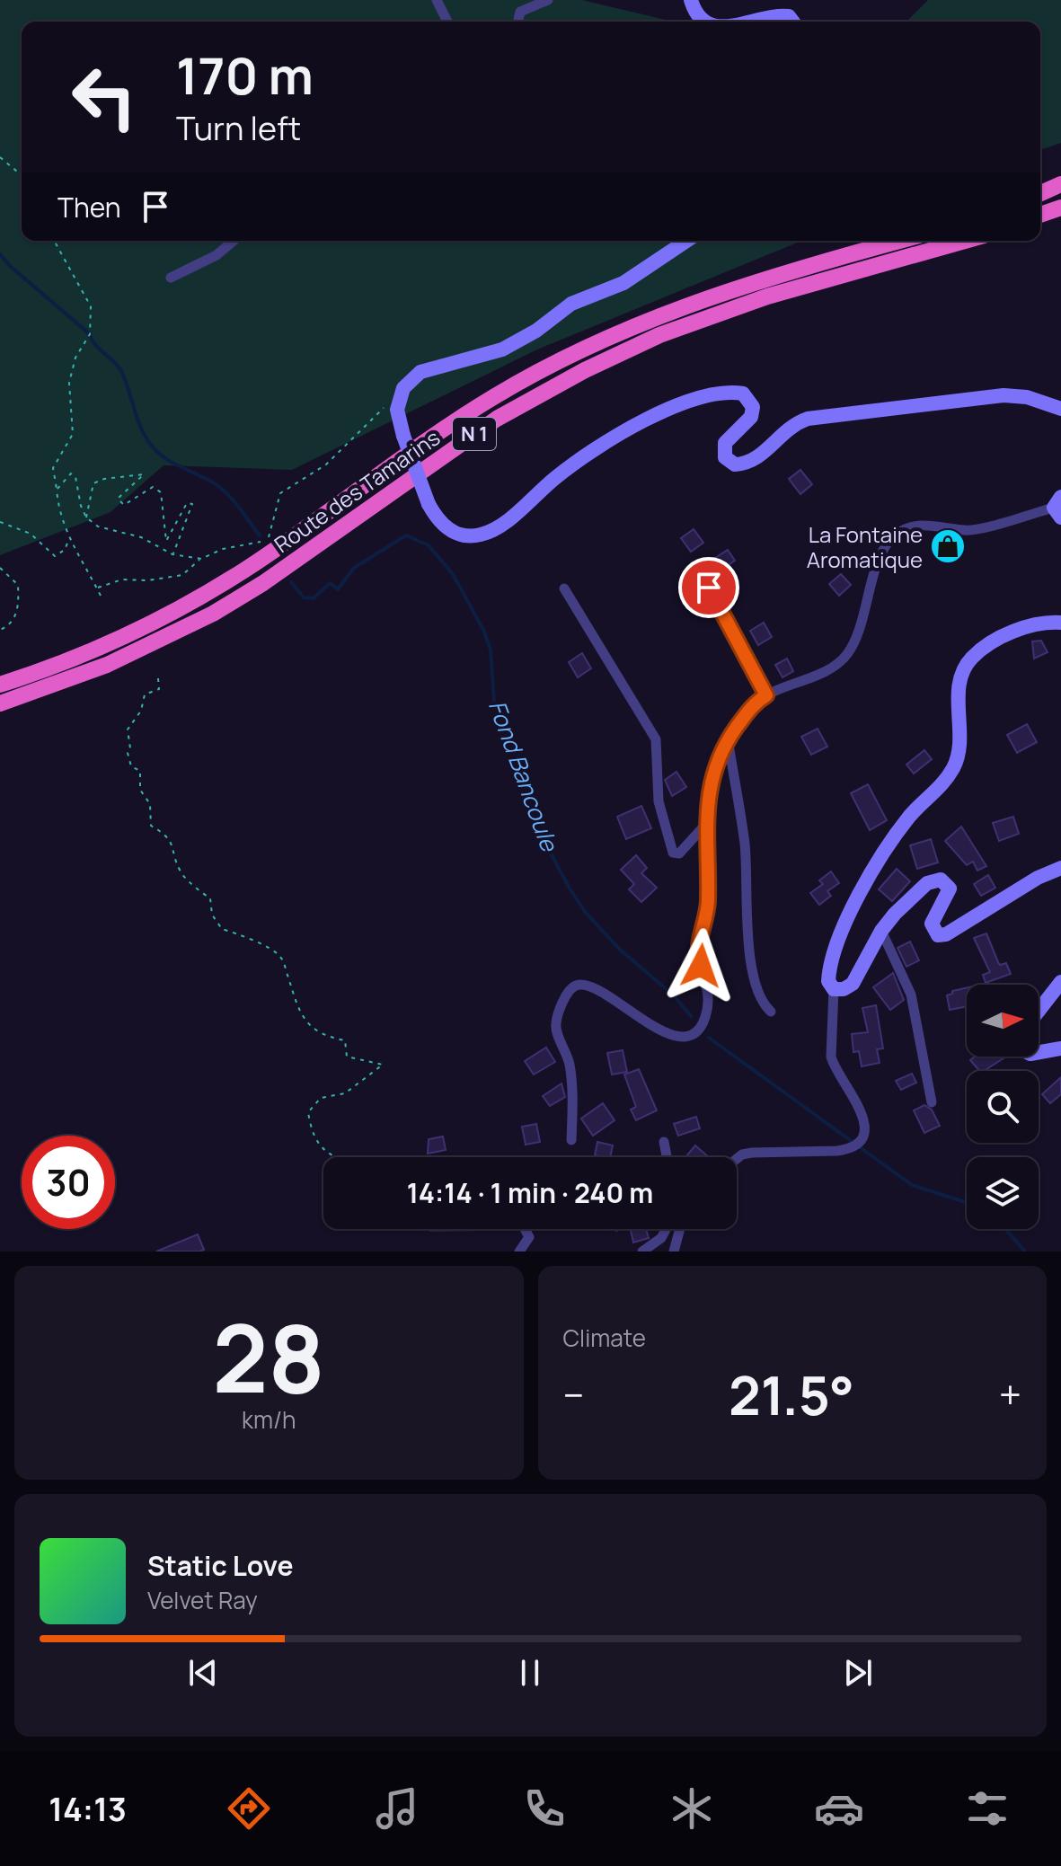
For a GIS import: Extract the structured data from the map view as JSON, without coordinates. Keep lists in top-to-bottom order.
{
  "streets": {
    "highway": ["N 1", "Route des Tamarins"]
  },
  "water": ["Fond Bancoule"],
  "places": {
    "shop": ["La Fontaine Aromatique"]
  },
  "north": "right",
  "page": {
    "turn": ["170 m", "Turn left"],
    "then": "Then",
    "limit": "30",
    "trip": "14:14 · 1 min · 240 m",
    "tile": [
      ["28", "km/h"],
      "Climate"
    ],
    "heat": ["−", "21.5°", "+"],
    "song": ["Static Love", "Velvet Ray"],
    "tabs": "14:13"
  }
}
